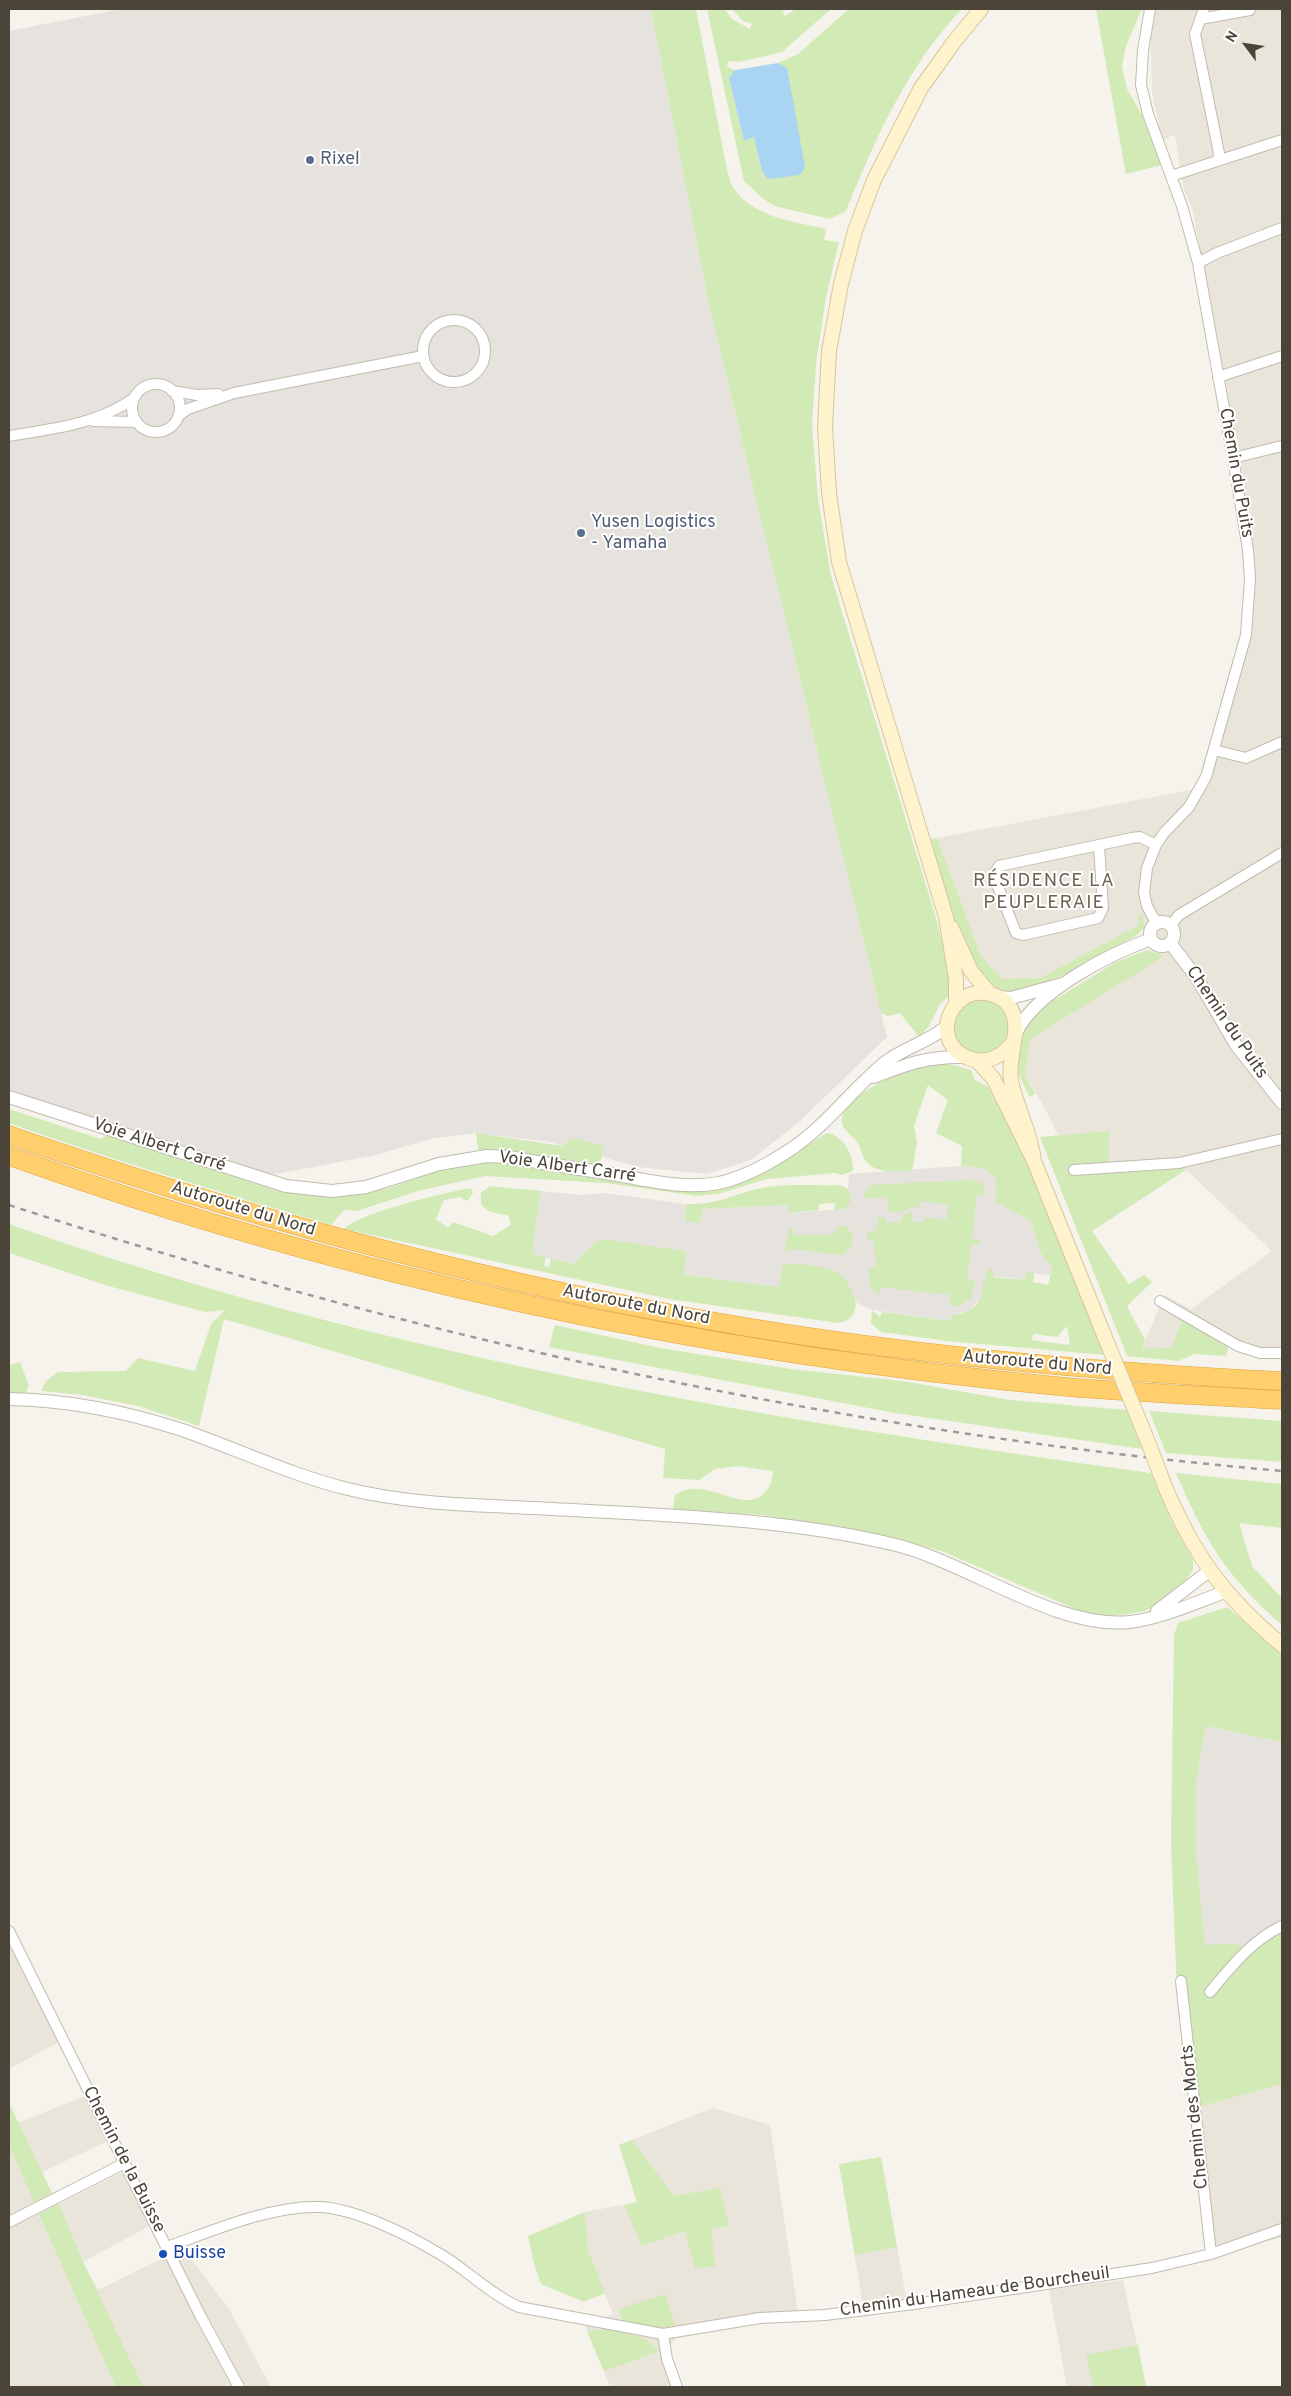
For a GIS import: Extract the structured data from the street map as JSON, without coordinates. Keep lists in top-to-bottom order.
{
  "streets": {
    "highway": ["Autoroute du Nord"],
    "street": [
      "Chemin du Puits",
      "Voie Albert Carré",
      "Chemin des Morts",
      "Chemin de la Buisse",
      "Chemin du Hameau de Bourcheuil"
    ]
  },
  "crossings": [
    ["Chemin des Morts", "Chemin du Hameau de Bourcheuil"],
    ["Chemin de la Buisse", "Chemin du Hameau de Bourcheuil"]
  ],
  "districts": ["RÉSIDENCE LA PEUPLERAIE"],
  "places": ["Rixel", "Yusen Logistics - Yamaha", "Buisse"],
  "north": "top left"
}
